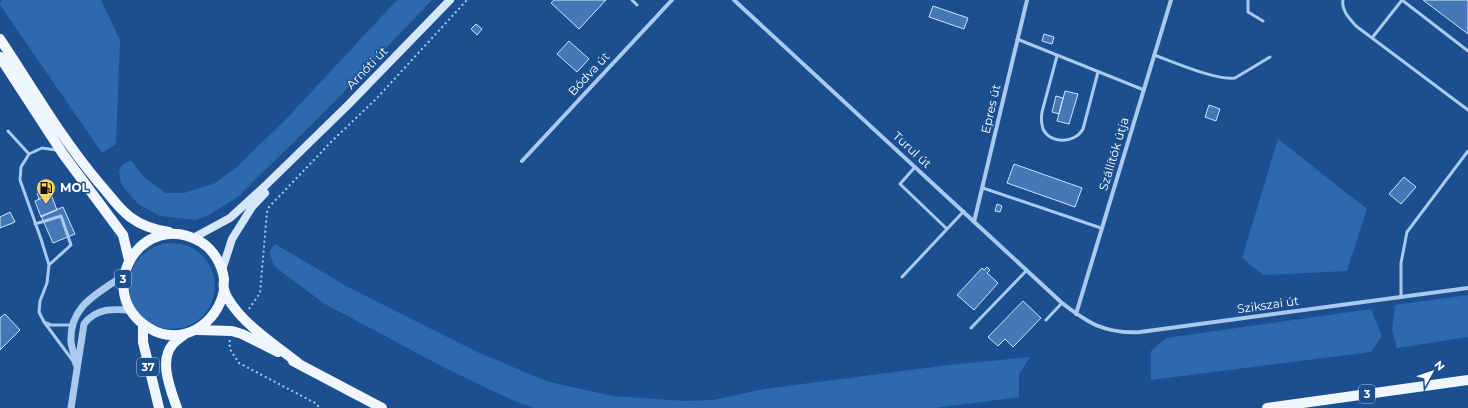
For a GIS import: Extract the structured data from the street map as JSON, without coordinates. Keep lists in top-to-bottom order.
{
  "streets": {
    "main road": ["Arnóti út", "3", "37"],
    "street": [
      "Bódva út",
      "Epres út",
      "Turul út",
      "Szállítók útja",
      "Szikszai út"
    ]
  },
  "crossings": [
    ["Epres út", "Turul út"],
    ["Turul út", "Szállítók útja"],
    ["Turul út", "Szikszai út"],
    ["Szállítók útja", "Szikszai út"],
    ["3", "37"]
  ],
  "places": {
    "fuel station": ["MOL"]
  },
  "north": "top right"
}
